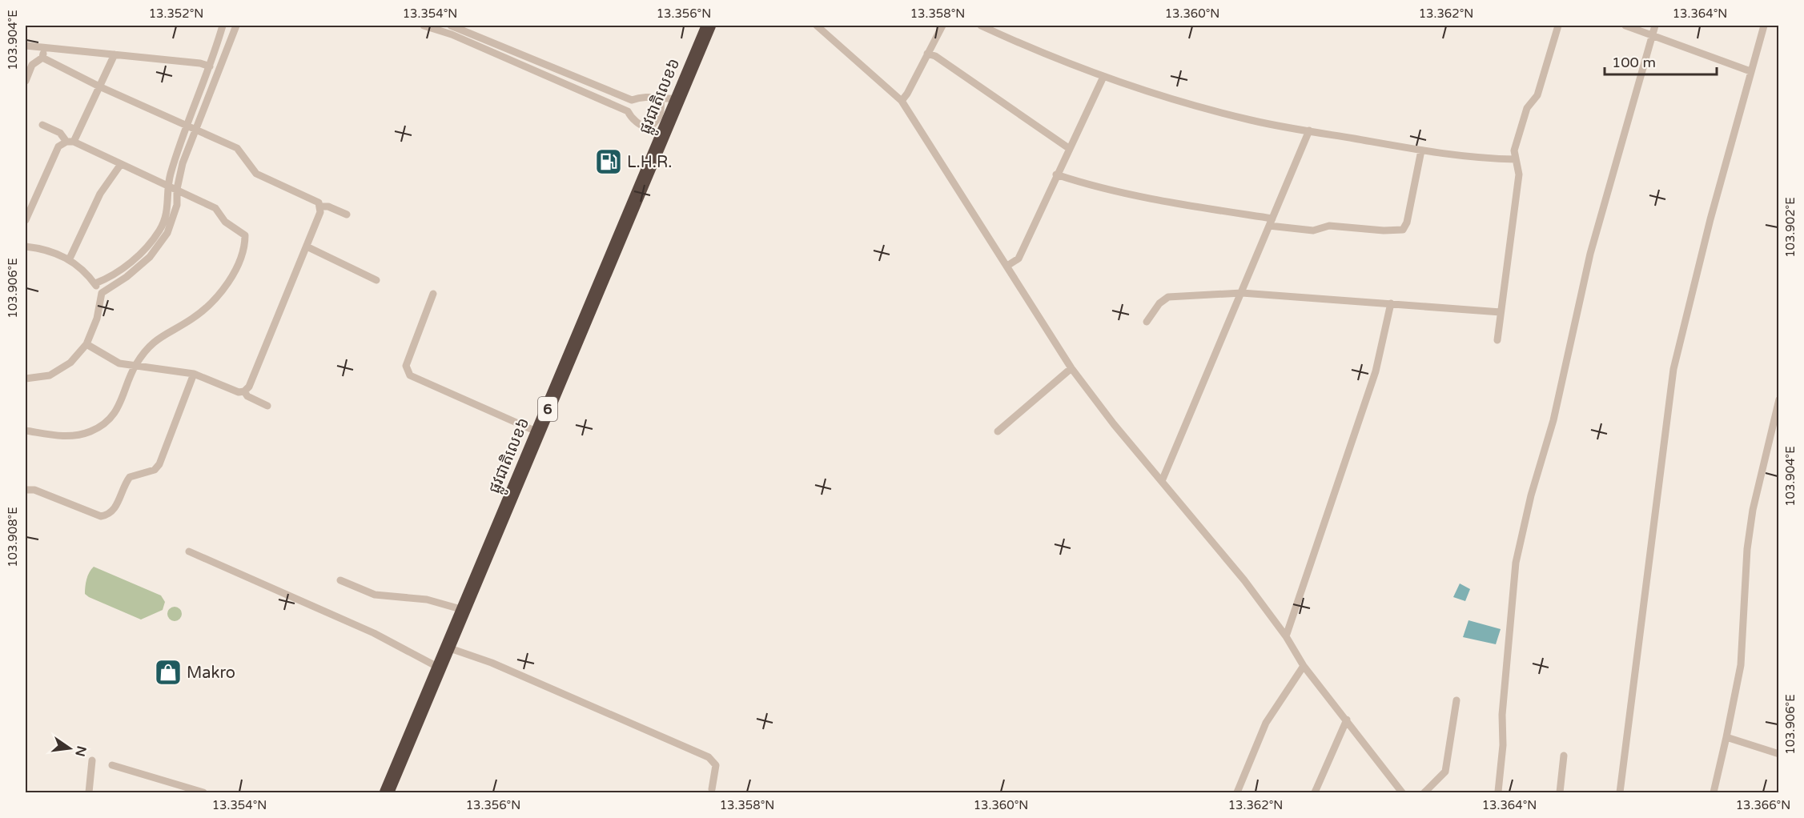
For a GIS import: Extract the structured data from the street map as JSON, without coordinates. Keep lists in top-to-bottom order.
{
  "streets": {
    "highway": ["ផ្លូវជាតិលេខ៦", "6"]
  },
  "places": {
    "fuel station": ["L.H.R."],
    "shop": ["Makro"]
  },
  "scale_bar": "100 m",
  "north": "right",
  "coordinates": [
    "13.352°N",
    "13.354°N",
    "13.356°N",
    "13.358°N",
    "13.360°N",
    "13.362°N",
    "13.364°N",
    "103.904°E",
    "103.902°E",
    "103.906°E",
    "103.908°E",
    "13.366°N"
  ]
}
